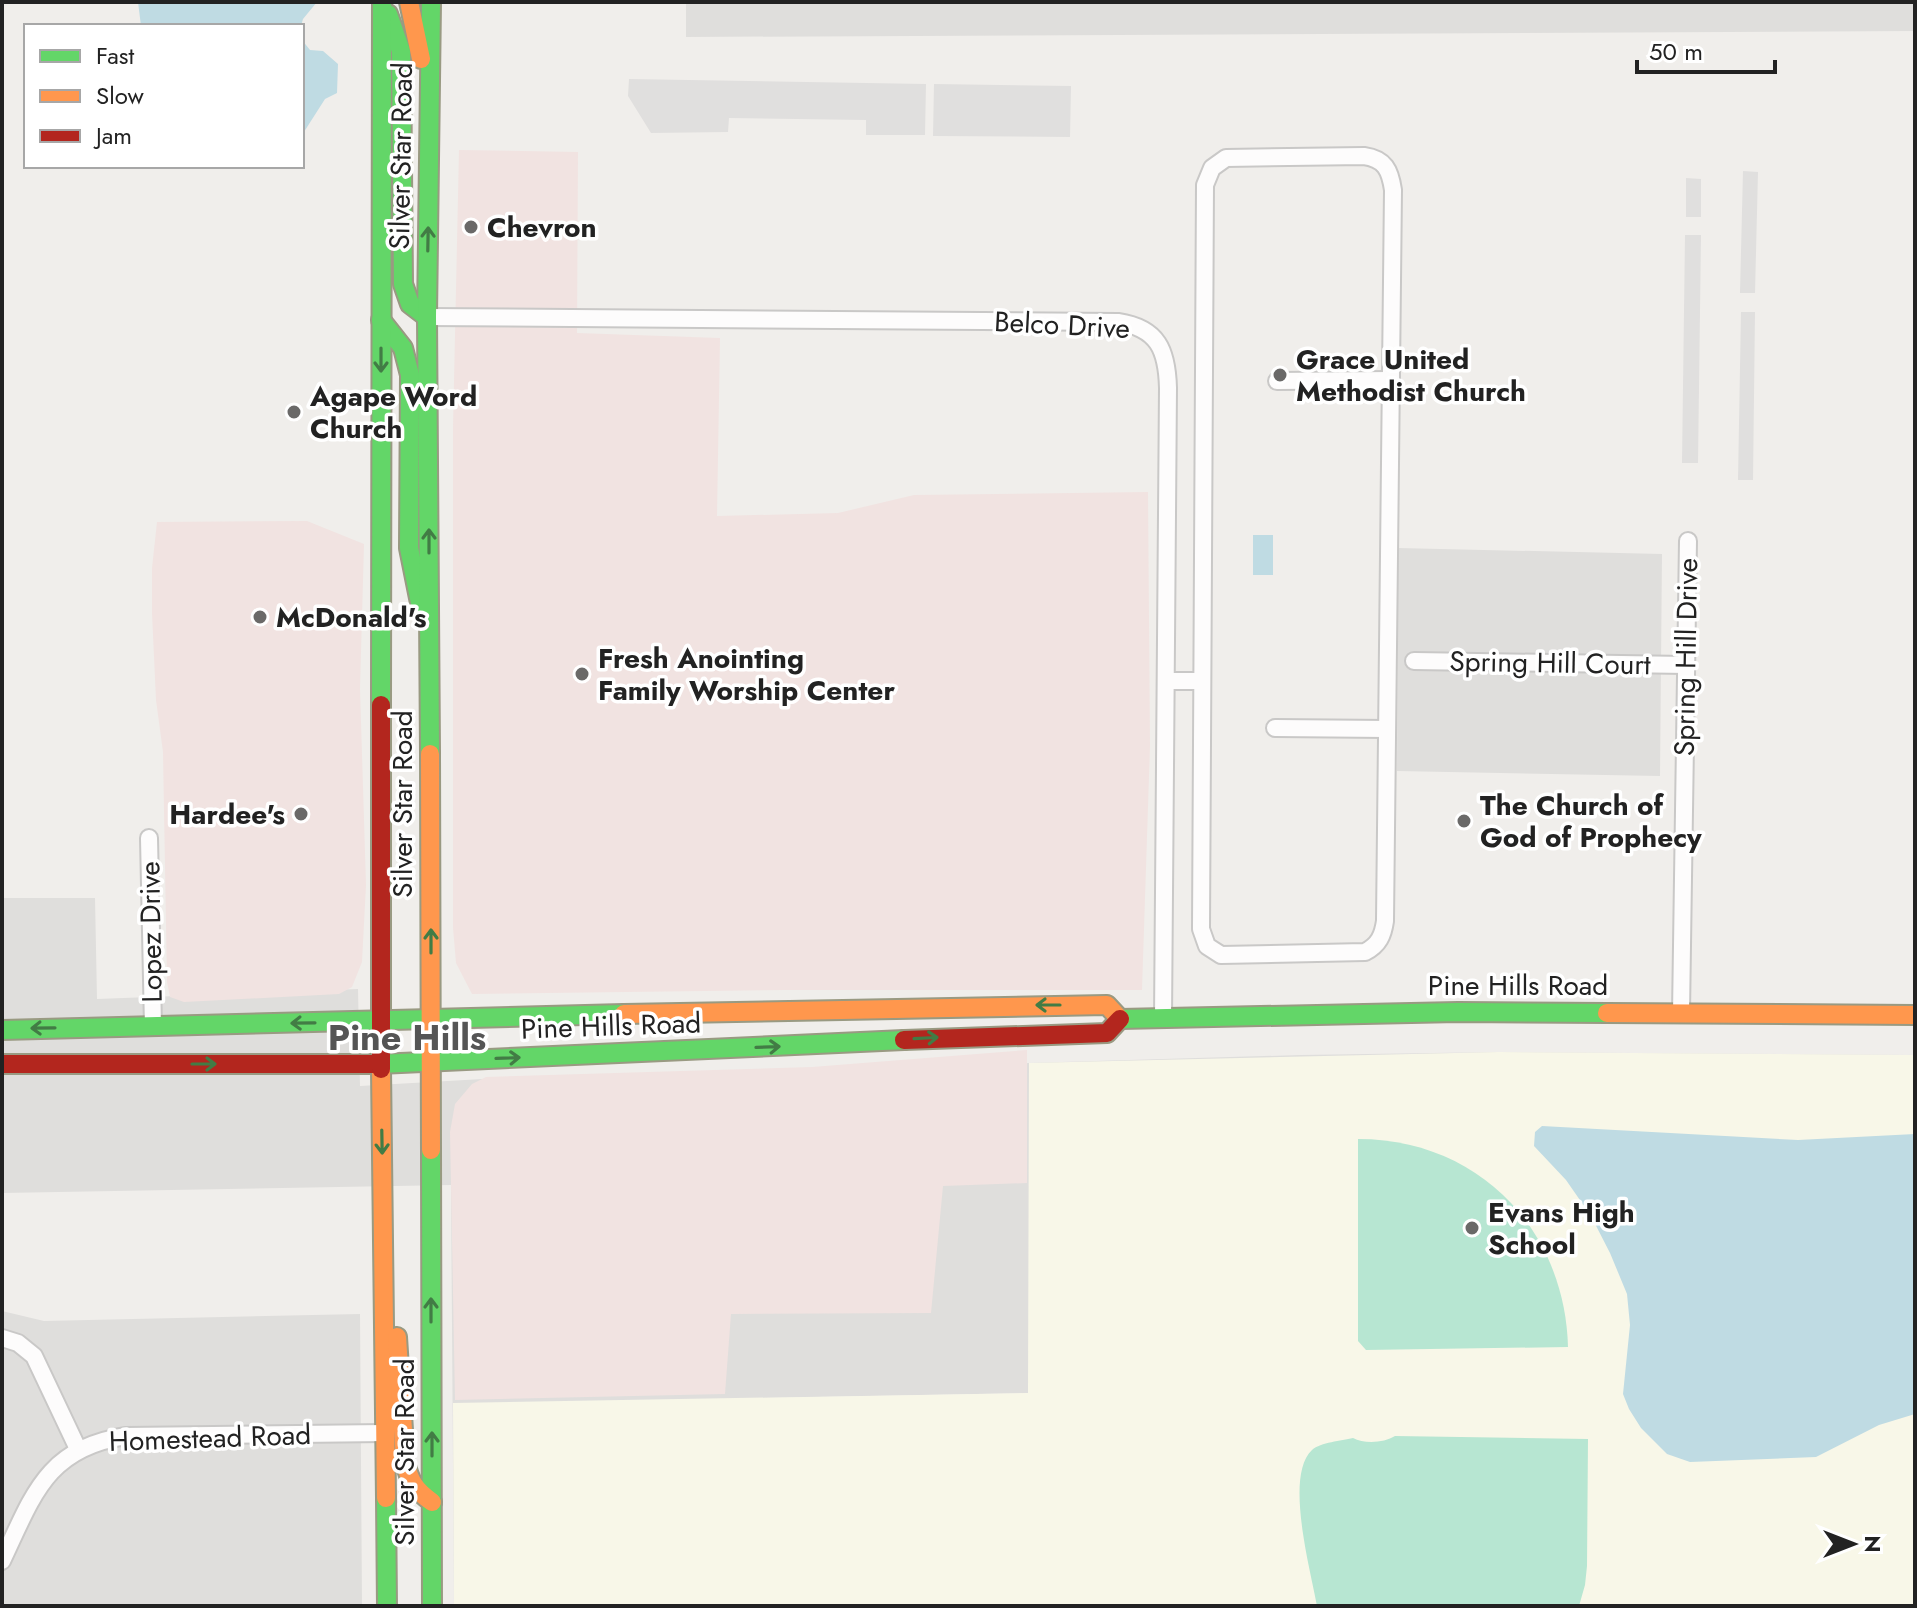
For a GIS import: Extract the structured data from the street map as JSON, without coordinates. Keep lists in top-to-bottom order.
{
  "streets": {
    "main road": ["Silver Star Road", "Pine Hills Road"],
    "street": [
      "Belco Drive",
      "Spring Hill Drive",
      "Spring Hill Court",
      "Lopez Drive",
      "Homestead Road"
    ]
  },
  "crossings": [
    ["Silver Star Road", "Belco Drive"],
    ["Silver Star Road", "Pine Hills Road"],
    ["Silver Star Road", "Homestead Road"],
    ["Belco Drive", "Pine Hills Road"],
    ["Spring Hill Drive", "Spring Hill Court"],
    ["Spring Hill Drive", "Pine Hills Road"],
    ["Lopez Drive", "Pine Hills Road"]
  ],
  "districts": ["Pine Hills"],
  "places": [
    "Chevron",
    "Grace United Methodist Church",
    "Agape Word Church",
    "McDonald's",
    "Fresh Anointing Family Worship Center",
    "Hardee's",
    "The Church of God of Prophecy",
    "Evans High School"
  ],
  "legend": ["Fast", "Slow", "Jam"],
  "scale_bar": "50 m",
  "north": "right"
}
